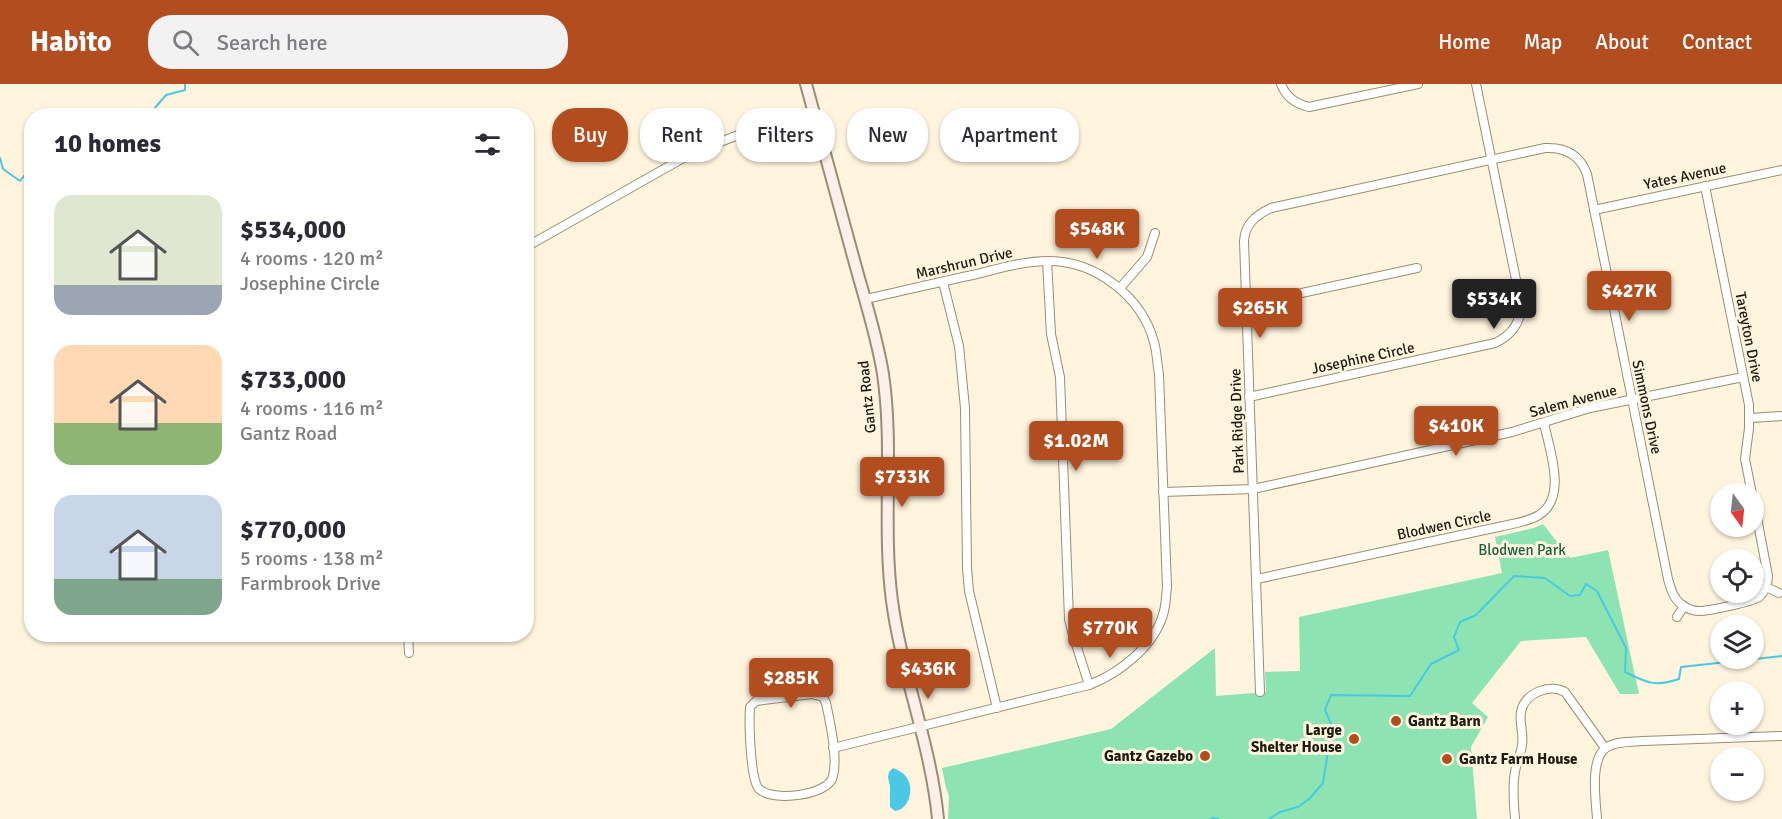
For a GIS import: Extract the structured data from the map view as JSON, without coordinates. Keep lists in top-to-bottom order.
{
  "streets": {
    "main road": ["Gantz Road"],
    "street": [
      "Yates Avenue",
      "Marshrun Drive",
      "Tareyton Drive",
      "Josephine Circle",
      "Salem Avenue",
      "Simmons Drive",
      "Park Ridge Drive",
      "Blodwen Circle"
    ]
  },
  "crossings": [
    ["Yates Avenue", "Tareyton Drive"],
    ["Yates Avenue", "Simmons Drive"],
    ["Marshrun Drive", "Gantz Road"],
    ["Marshrun Drive", "Salem Avenue"],
    ["Tareyton Drive", "Salem Avenue"],
    ["Josephine Circle", "Simmons Drive"],
    ["Josephine Circle", "Park Ridge Drive"],
    ["Salem Avenue", "Simmons Drive"],
    ["Salem Avenue", "Park Ridge Drive"],
    ["Salem Avenue", "Blodwen Circle"],
    ["Simmons Drive", "Park Ridge Drive"],
    ["Park Ridge Drive", "Blodwen Circle"]
  ],
  "parks": ["Blodwen Park"],
  "places": [
    "Gantz Barn",
    "Large Shelter House",
    "Gantz Gazebo",
    "Gantz Farm House"
  ],
  "north": "bottom",
  "page": {
    "header": "Habito",
    "search": "Search here",
    "nav": [
      "Home",
      "Map",
      "About",
      "Contact"
    ],
    "chip": [
      "Buy",
      "Rent",
      "Filters",
      "New",
      "Apartment"
    ],
    "heading": "10 homes",
    "list": [
      {
        "name": "$534,000",
        "note": "4 rooms · 120 m² · Josephine Circle"
      },
      {
        "name": "$733,000",
        "note": "4 rooms · 116 m² · Gantz Road"
      },
      {
        "name": "$770,000",
        "note": "5 rooms · 138 m² · Farmbrook Drive"
      }
    ],
    "price": [
      "$548K",
      "$427K",
      "$534K",
      "$265K",
      "$410K",
      "$1.02M",
      "$733K",
      "$770K",
      "$436K",
      "$285K"
    ],
    "map_buttons": ["+", "−"]
  }
}
